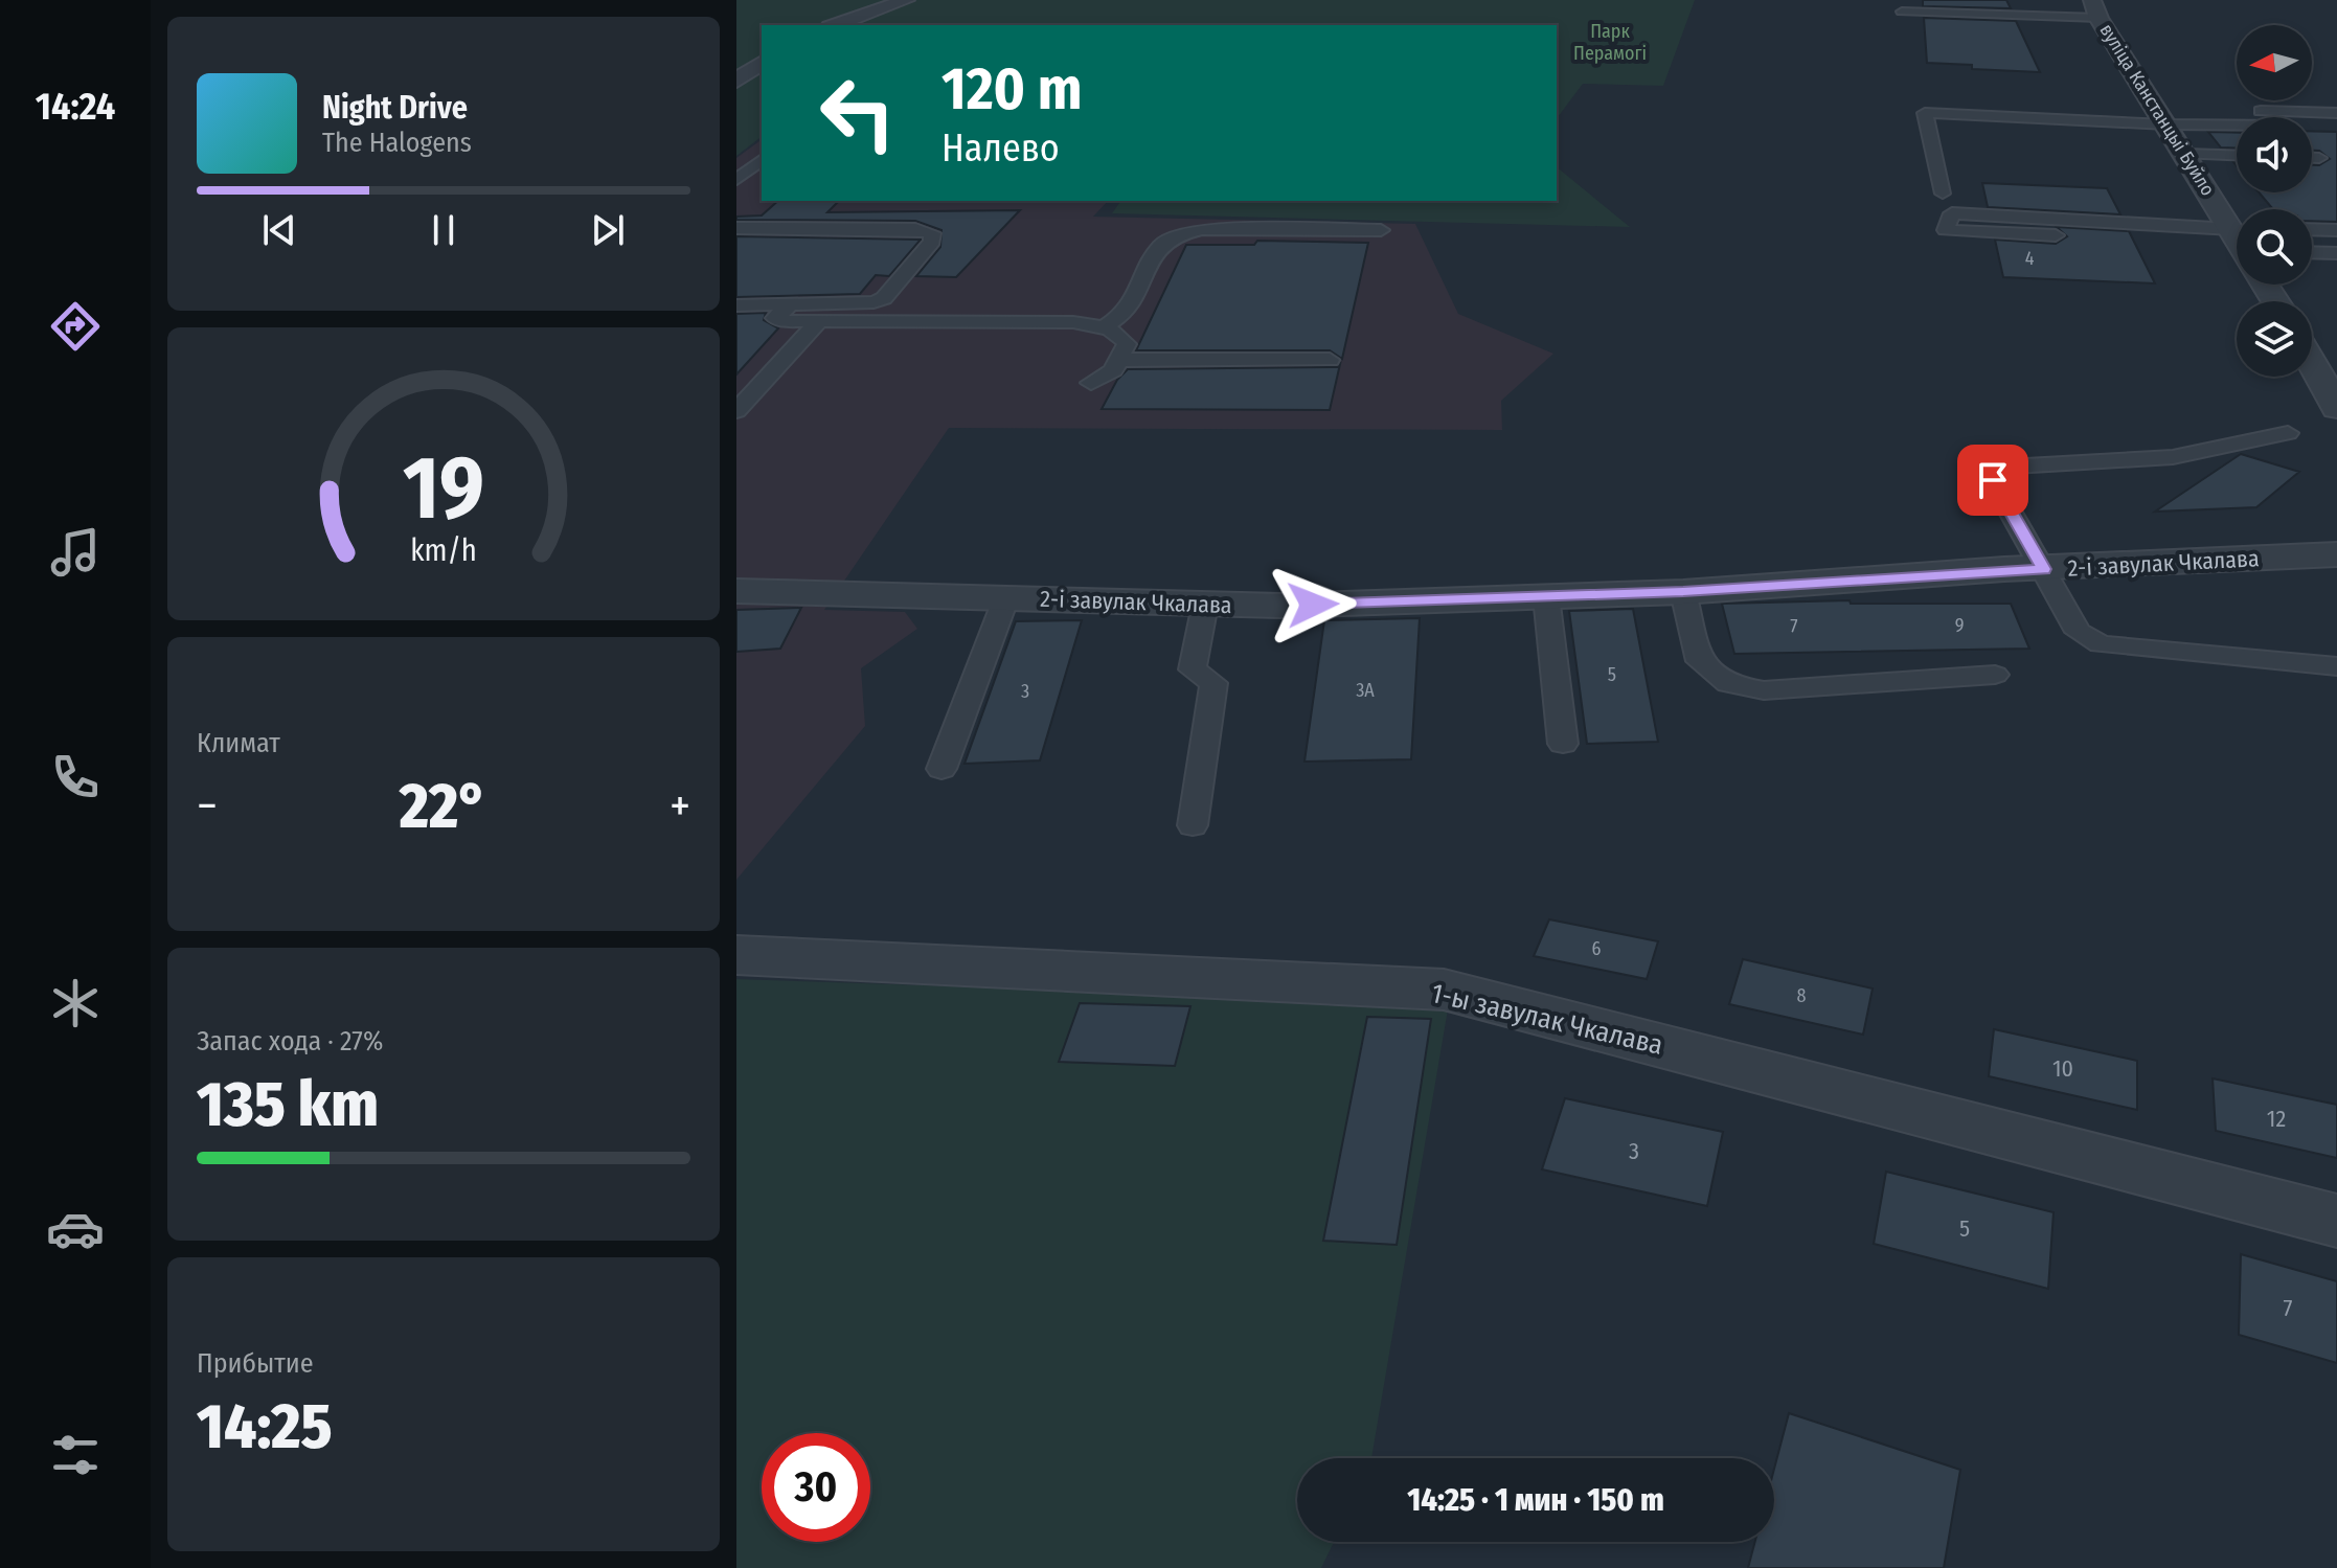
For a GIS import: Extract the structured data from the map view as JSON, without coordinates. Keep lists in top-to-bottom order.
{
  "streets": {
    "street": ["вуліца Канстанцыі Буйло", "2-і завулак Чкалава", "1-ы завулак Чкалава"]
  },
  "parks": ["Парк Перамогі"],
  "house_numbers": [
    "4",
    "9",
    "7",
    "5",
    "3А",
    "3",
    "6",
    "8",
    "10",
    "12",
    "3",
    "5",
    "7"
  ],
  "north": "left",
  "page": {
    "tabs": "14:24",
    "turn": ["120 m", "Налево"],
    "song": ["Night Drive", "The Halogens"],
    "tile": [
      "Климат",
      ["Запас хода · 27%", "135 km"],
      ["Прибытие", "14:25"]
    ],
    "heat": ["−", "22°", "+"],
    "limit": "30",
    "trip": "14:25 · 1 мин · 150 m",
    "gauge": ["19", "km/h"]
  }
}
